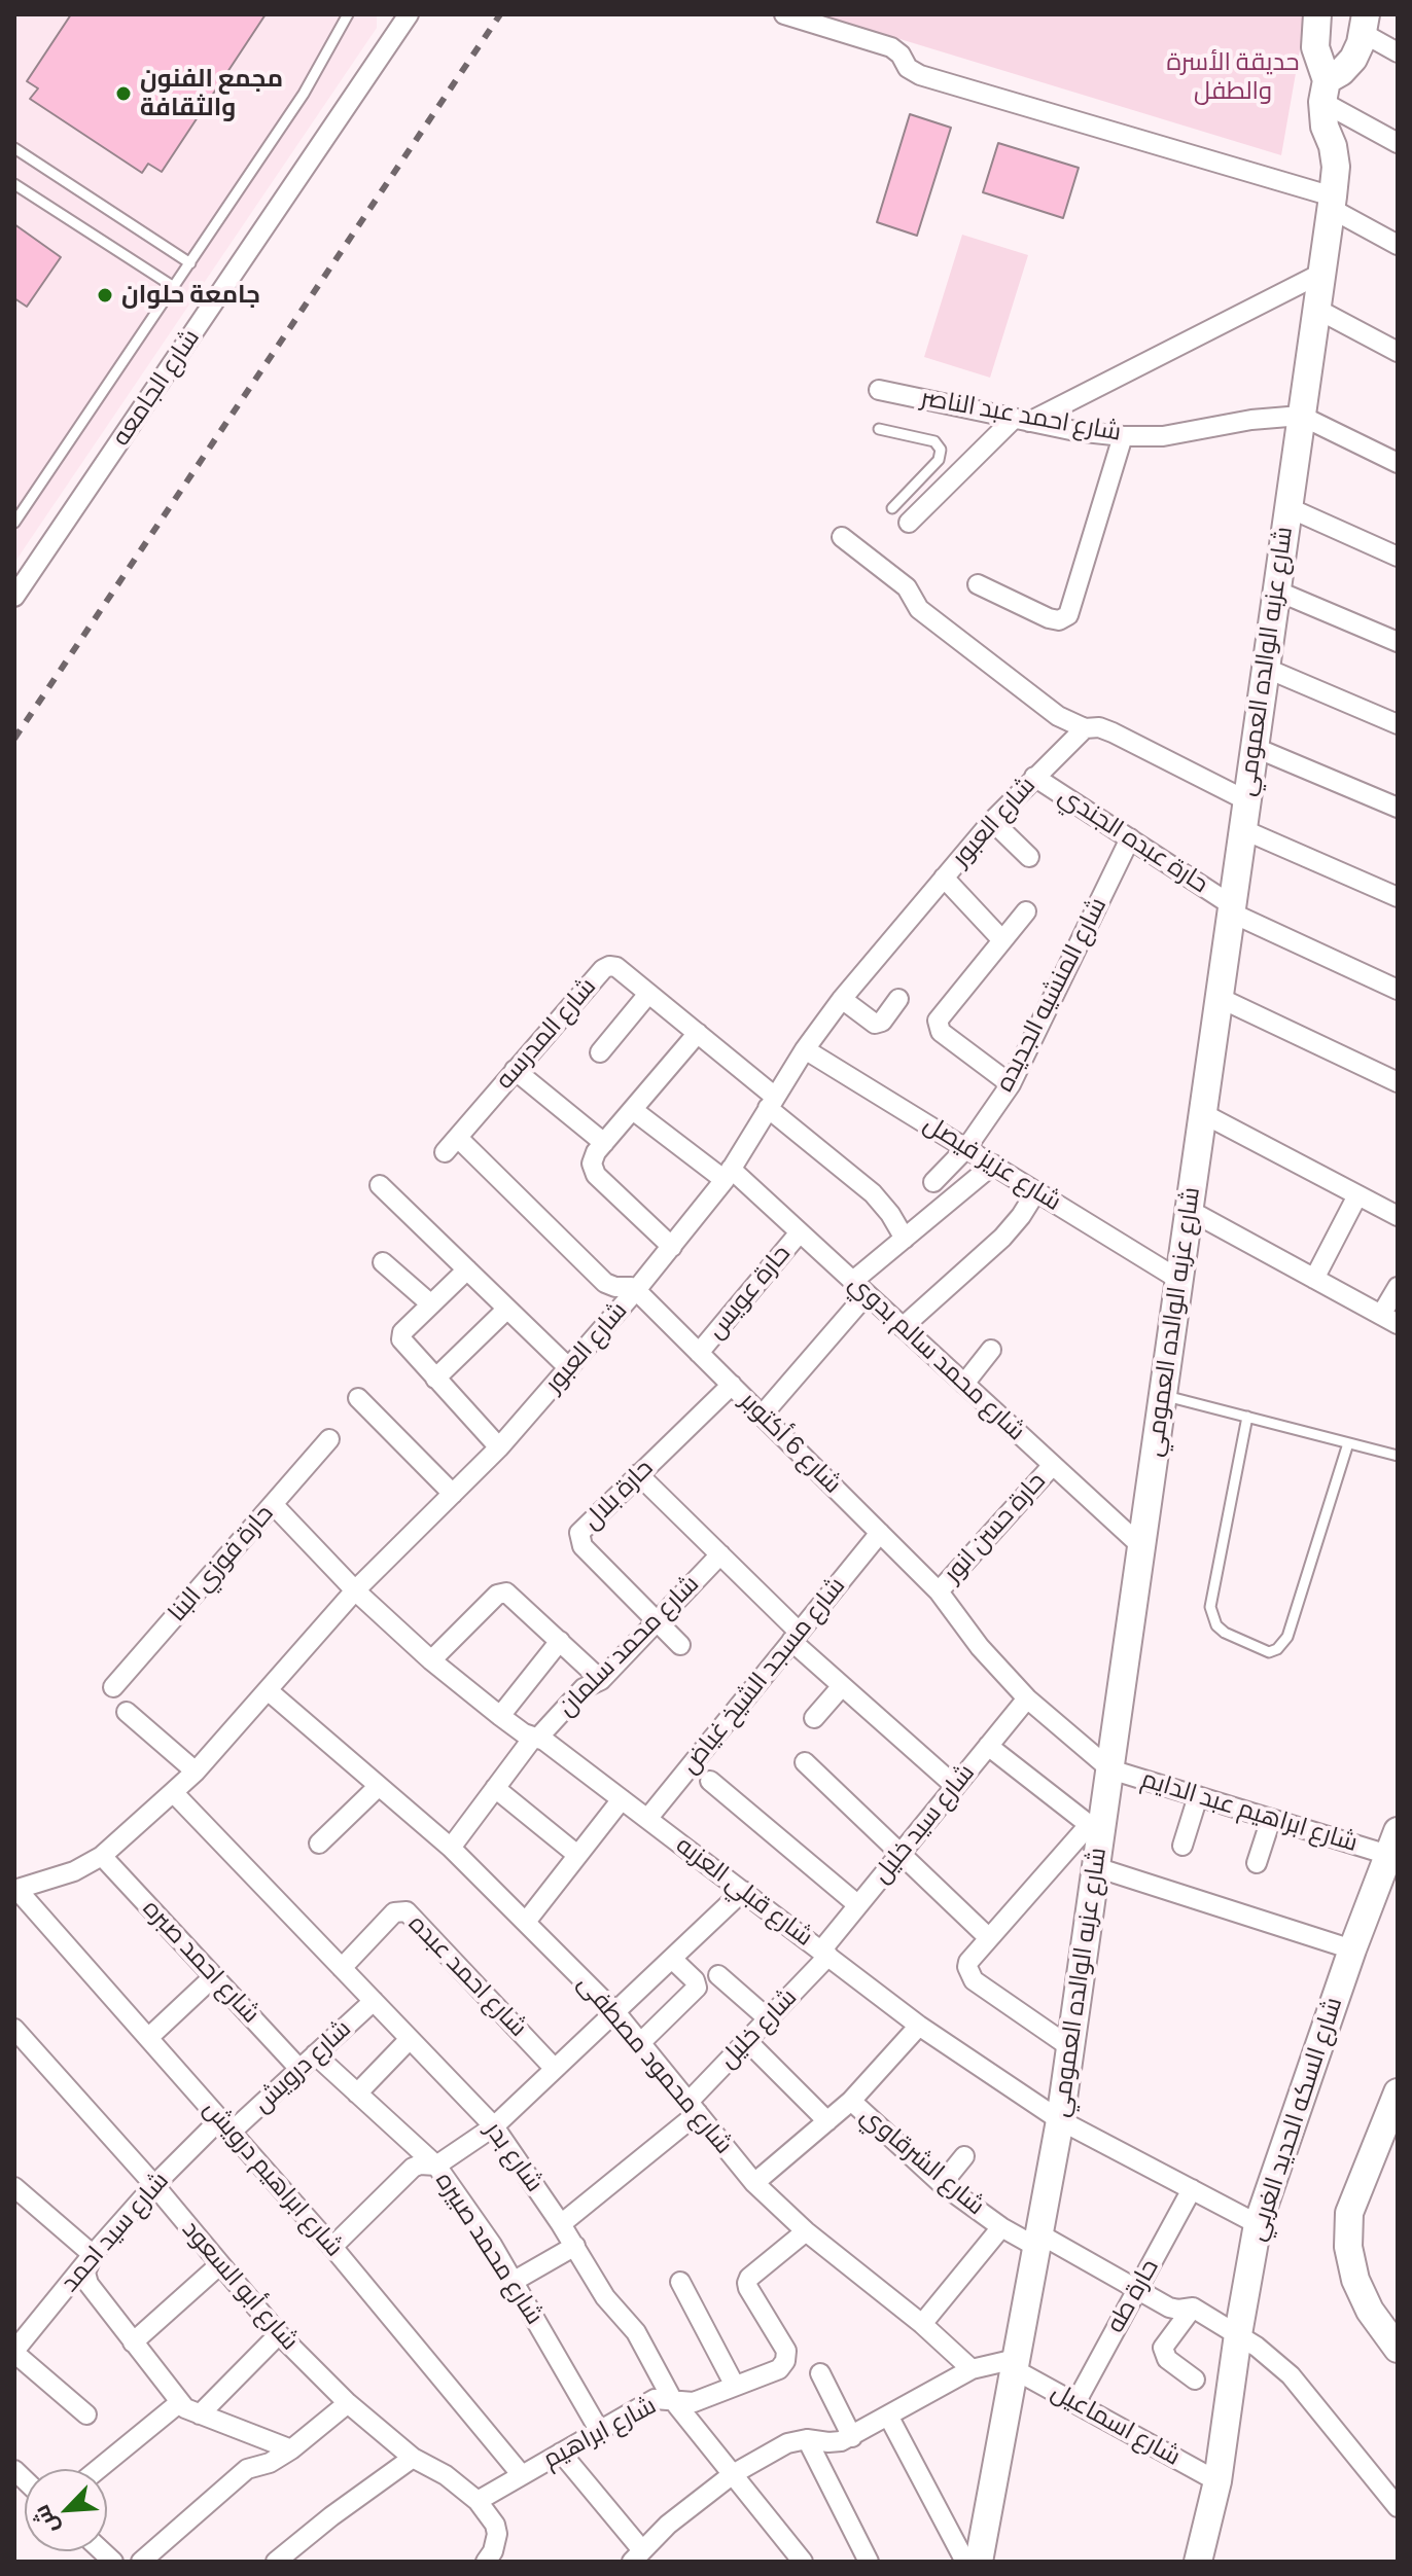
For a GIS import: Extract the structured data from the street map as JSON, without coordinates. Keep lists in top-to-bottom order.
{
  "streets": {
    "street": [
      "شارع الجامعه",
      "شارع احمد عبد الناصر",
      "شارع عزبه الوالده العمومي",
      "شارع العبور",
      "حارة عبده الجندي",
      "شارع المنشيه الجديده",
      "شارع المدرسه",
      "شارع عزيز فيصل",
      "حارة عويس",
      "شارع محمد سالم بدوي",
      "شارع 6 أكتوبر",
      "حارة بلال",
      "حارة حسن انور",
      "حارة فوزي البنا",
      "شارع محمد سلمان",
      "شارع مسجد الشيخ غياض",
      "شارع ابراهيم عبد الدايم",
      "شارع سيد خليل",
      "شارع قبلي العزبه",
      "شارع احمد صبره",
      "شارع احمد عبده",
      "شارع خليل",
      "شارع محمود مصطفى",
      "شارع درويش",
      "شارع السكه الحديد الغربي",
      "شارع بدر",
      "شارع الشرقاوي",
      "شارع ابراهيم درويش",
      "شارع سيد احمد",
      "شارع محمد صبيره",
      "شارع أبو السعود",
      "حارة طه",
      "شارع اسماعيل",
      "شارع ابراهيم"
    ]
  },
  "crossings": [
    ["شارع احمد عبد الناصر", "شارع عزبه الوالده العمومي"],
    ["شارع عزبه الوالده العمومي", "حارة عبده الجندي"],
    ["شارع عزبه الوالده العمومي", "شارع عزيز فيصل"],
    ["شارع عزبه الوالده العمومي", "شارع محمد سالم بدوي"],
    ["شارع عزبه الوالده العمومي", "شارع 6 أكتوبر"],
    ["شارع عزبه الوالده العمومي", "شارع ابراهيم عبد الدايم"],
    ["شارع عزبه الوالده العمومي", "شارع قبلي العزبه"],
    ["شارع عزبه الوالده العمومي", "شارع الشرقاوي"],
    ["شارع عزبه الوالده العمومي", "شارع اسماعيل"],
    ["شارع العبور", "حارة عبده الجندي"],
    ["شارع العبور", "شارع المدرسه"],
    ["شارع العبور", "شارع عزيز فيصل"],
    ["شارع العبور", "شارع محمد سالم بدوي"],
    ["شارع العبور", "شارع 6 أكتوبر"],
    ["شارع العبور", "شارع قبلي العزبه"],
    ["شارع العبور", "شارع احمد صبره"],
    ["شارع العبور", "شارع محمود مصطفى"],
    ["شارع العبور", "شارع بدر"],
    ["شارع العبور", "شارع ابراهيم درويش"],
    ["حارة عبده الجندي", "شارع المنشيه الجديده"],
    ["شارع المنشيه الجديده", "شارع عزيز فيصل"],
    ["شارع المدرسه", "شارع 6 أكتوبر"],
    ["حارة عويس", "شارع محمد سالم بدوي"],
    ["حارة عويس", "شارع 6 أكتوبر"],
    ["شارع محمد سالم بدوي", "حارة حسن انور"],
    ["شارع 6 أكتوبر", "حارة بلال"],
    ["شارع 6 أكتوبر", "حارة حسن انور"],
    ["شارع 6 أكتوبر", "شارع مسجد الشيخ غياض"],
    ["شارع 6 أكتوبر", "شارع ابراهيم عبد الدايم"],
    ["شارع 6 أكتوبر", "شارع سيد خليل"],
    ["حارة بلال", "شارع محمد سلمان"],
    ["حارة فوزي البنا", "شارع قبلي العزبه"],
    ["شارع محمد سلمان", "شارع قبلي العزبه"],
    ["شارع محمد سلمان", "شارع محمود مصطفى"],
    ["شارع مسجد الشيخ غياض", "شارع قبلي العزبه"],
    ["شارع ابراهيم عبد الدايم", "شارع السكه الحديد الغربي"],
    ["شارع سيد خليل", "شارع قبلي العزبه"],
    ["شارع سيد خليل", "شارع خليل"],
    ["شارع قبلي العزبه", "شارع خليل"],
    ["شارع قبلي العزبه", "شارع السكه الحديد الغربي"],
    ["شارع قبلي العزبه", "حارة طه"],
    ["شارع احمد صبره", "شارع درويش"],
    ["شارع احمد عبده", "شارع بدر"],
    ["شارع خليل", "شارع محمود مصطفى"],
    ["شارع خليل", "شارع بدر"],
    ["شارع محمود مصطفى", "شارع ابراهيم"],
    ["شارع درويش", "شارع بدر"],
    ["شارع درويش", "شارع ابراهيم درويش"],
    ["شارع درويش", "شارع سيد احمد"],
    ["شارع درويش", "شارع محمد صبيره"],
    ["شارع السكه الحديد الغربي", "شارع الشرقاوي"],
    ["شارع السكه الحديد الغربي", "شارع اسماعيل"],
    ["شارع بدر", "شارع ابراهيم"],
    ["شارع الشرقاوي", "حارة طه"],
    ["شارع ابراهيم درويش", "شارع سيد احمد"],
    ["شارع ابراهيم درويش", "شارع ابراهيم"],
    ["شارع سيد احمد", "شارع أبو السعود"],
    ["شارع محمد صبيره", "شارع ابراهيم"],
    ["شارع أبو السعود", "شارع ابراهيم"],
    ["حارة طه", "شارع اسماعيل"]
  ],
  "parks": ["حديقة الأسرة والطفل"],
  "places": ["مجمع الفنون والثقافة", "جامعة حلوان"],
  "north": "bottom left"
}
